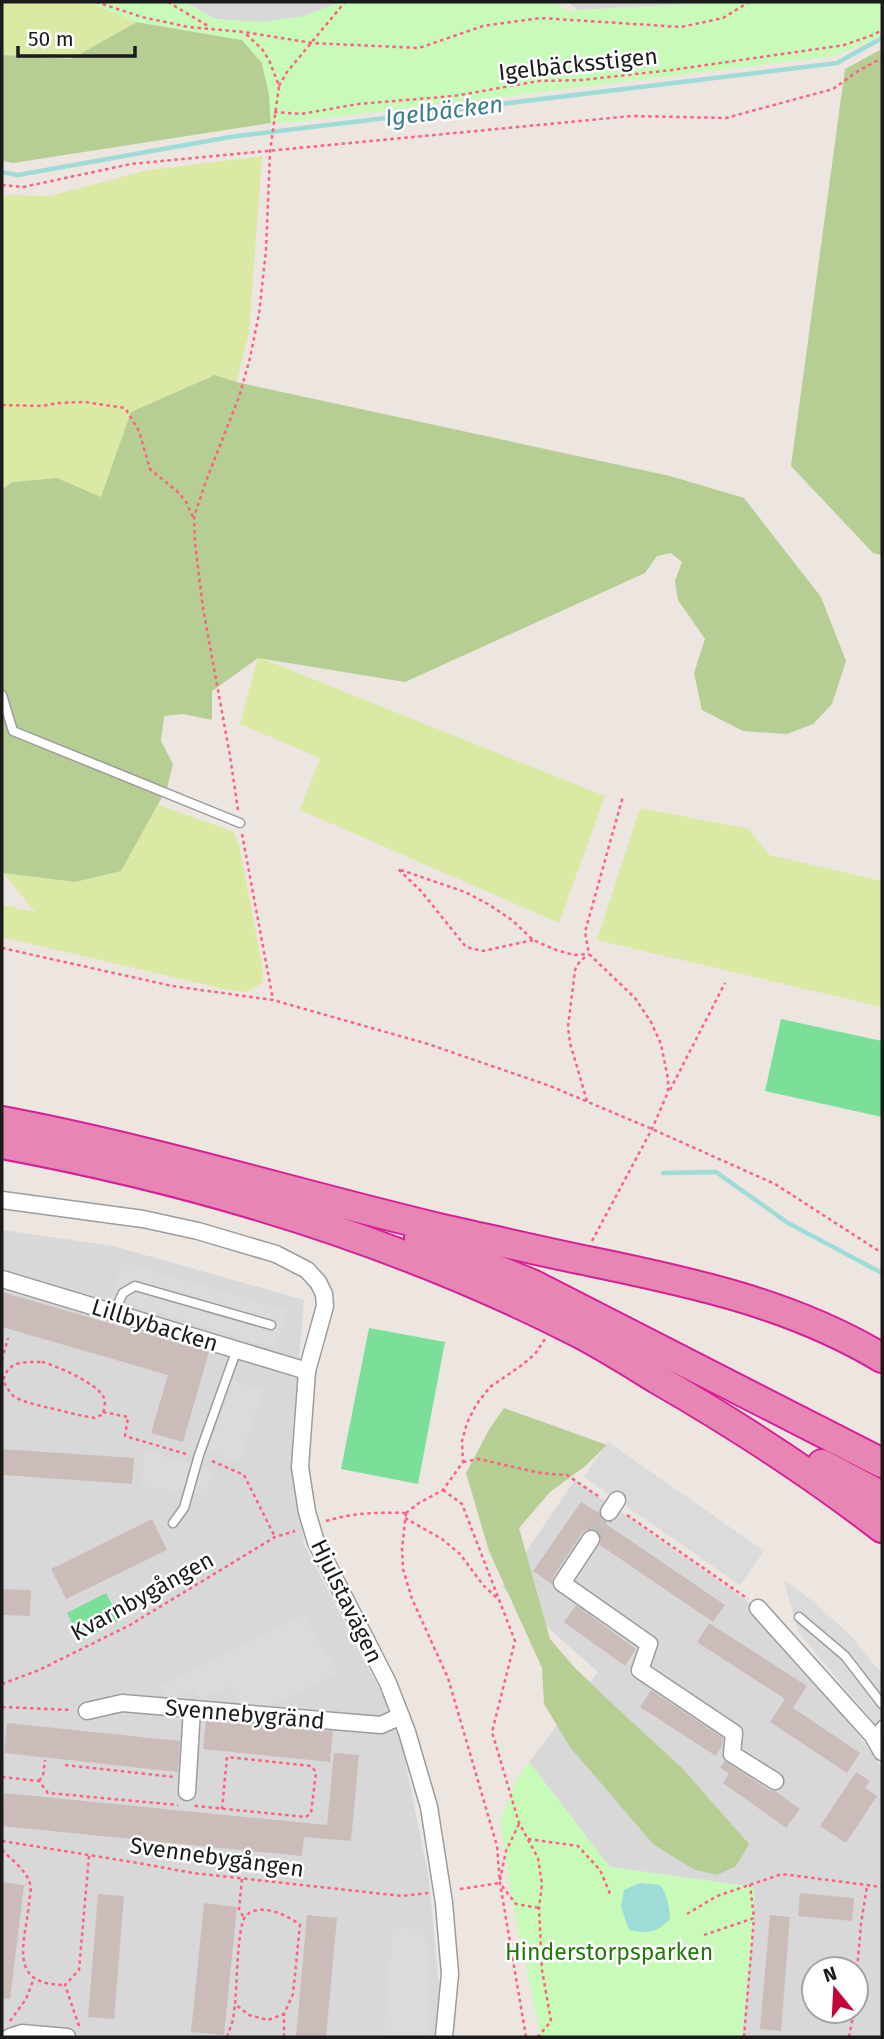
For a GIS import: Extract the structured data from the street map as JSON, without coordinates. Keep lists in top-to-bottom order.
{
  "streets": {
    "street": ["Lillbybacken", "Hjulstavägen", "Svennebygränd"],
    "path": ["Igelbäcksstigen", "Kvarnbygången", "Svennebygången"]
  },
  "crossings": [
    ["Lillbybacken", "Hjulstavägen"],
    ["Hjulstavägen", "Svennebygränd"]
  ],
  "water": ["Igelbäcken"],
  "parks": ["Hinderstorpsparken"],
  "scale_bar": "50 m",
  "north": "top"
}
